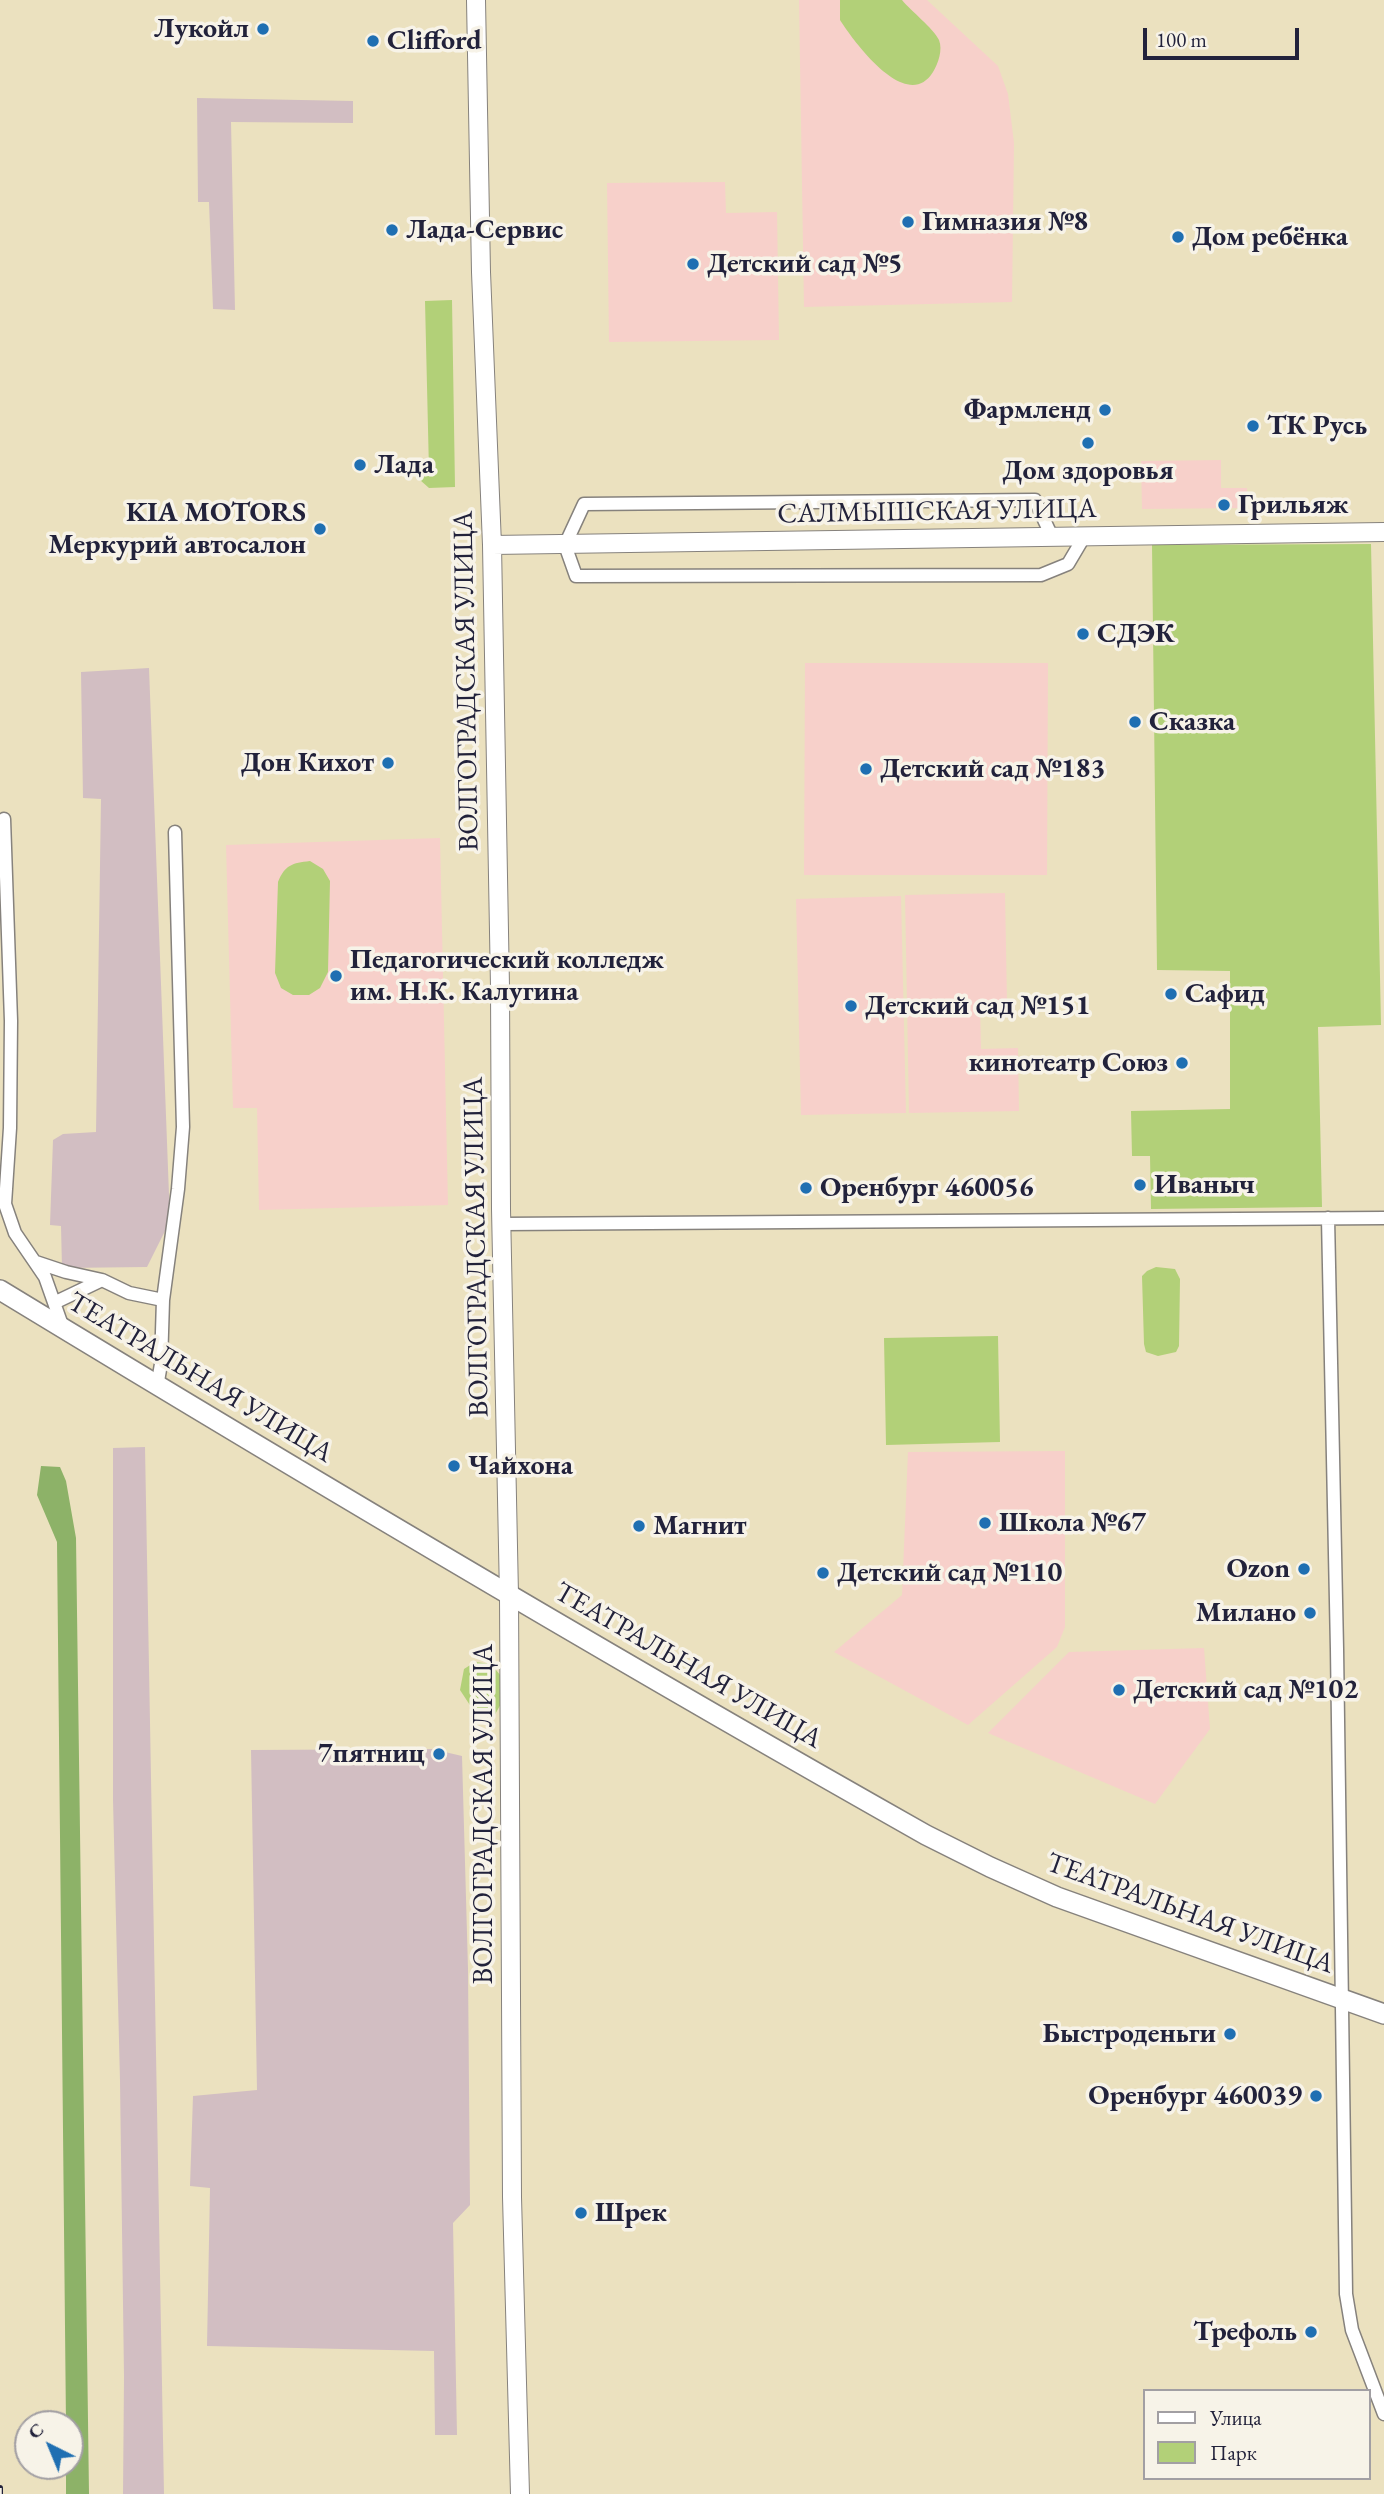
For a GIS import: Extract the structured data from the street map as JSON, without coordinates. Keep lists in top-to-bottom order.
{
  "streets": {
    "main road": ["САЛМЫШСКАЯ УЛИЦА", "ВОЛГОГРАДСКАЯ УЛИЦА", "ТЕАТРАЛЬНАЯ УЛИЦА"]
  },
  "crossings": [
    ["САЛМЫШСКАЯ УЛИЦА", "ВОЛГОГРАДСКАЯ УЛИЦА"],
    ["ВОЛГОГРАДСКАЯ УЛИЦА", "ТЕАТРАЛЬНАЯ УЛИЦА"]
  ],
  "places": [
    "Лукойл",
    "Clifford",
    "Гимназия №8",
    "Лада-Сервис",
    "Дом ребёнка",
    "Детский сад №5",
    "Фармленд",
    "ТК Русь",
    "Дом здоровья",
    "Лада",
    "Грильяж",
    "KIA MOTORS Меркурий автосалон",
    "СДЭК",
    "Сказка",
    "Дон Кихот",
    "Детский сад №183",
    "Педагогический колледж им. Н.К. Калугина",
    "Сафид",
    "Детский сад №151",
    "кинотеатр Союз",
    "Иваныч",
    "Оренбург 460056",
    "Чайхона",
    "Школа №67",
    "Магнит",
    "Ozon",
    "Детский сад №110",
    "Милано",
    "Детский сад №102",
    "7пятниц",
    "Быстроденьги",
    "Оренбург 460039",
    "Шрек",
    "Трефоль"
  ],
  "legend": ["Улица", "Парк"],
  "scale_bar": "100 m",
  "north": "top left"
}
